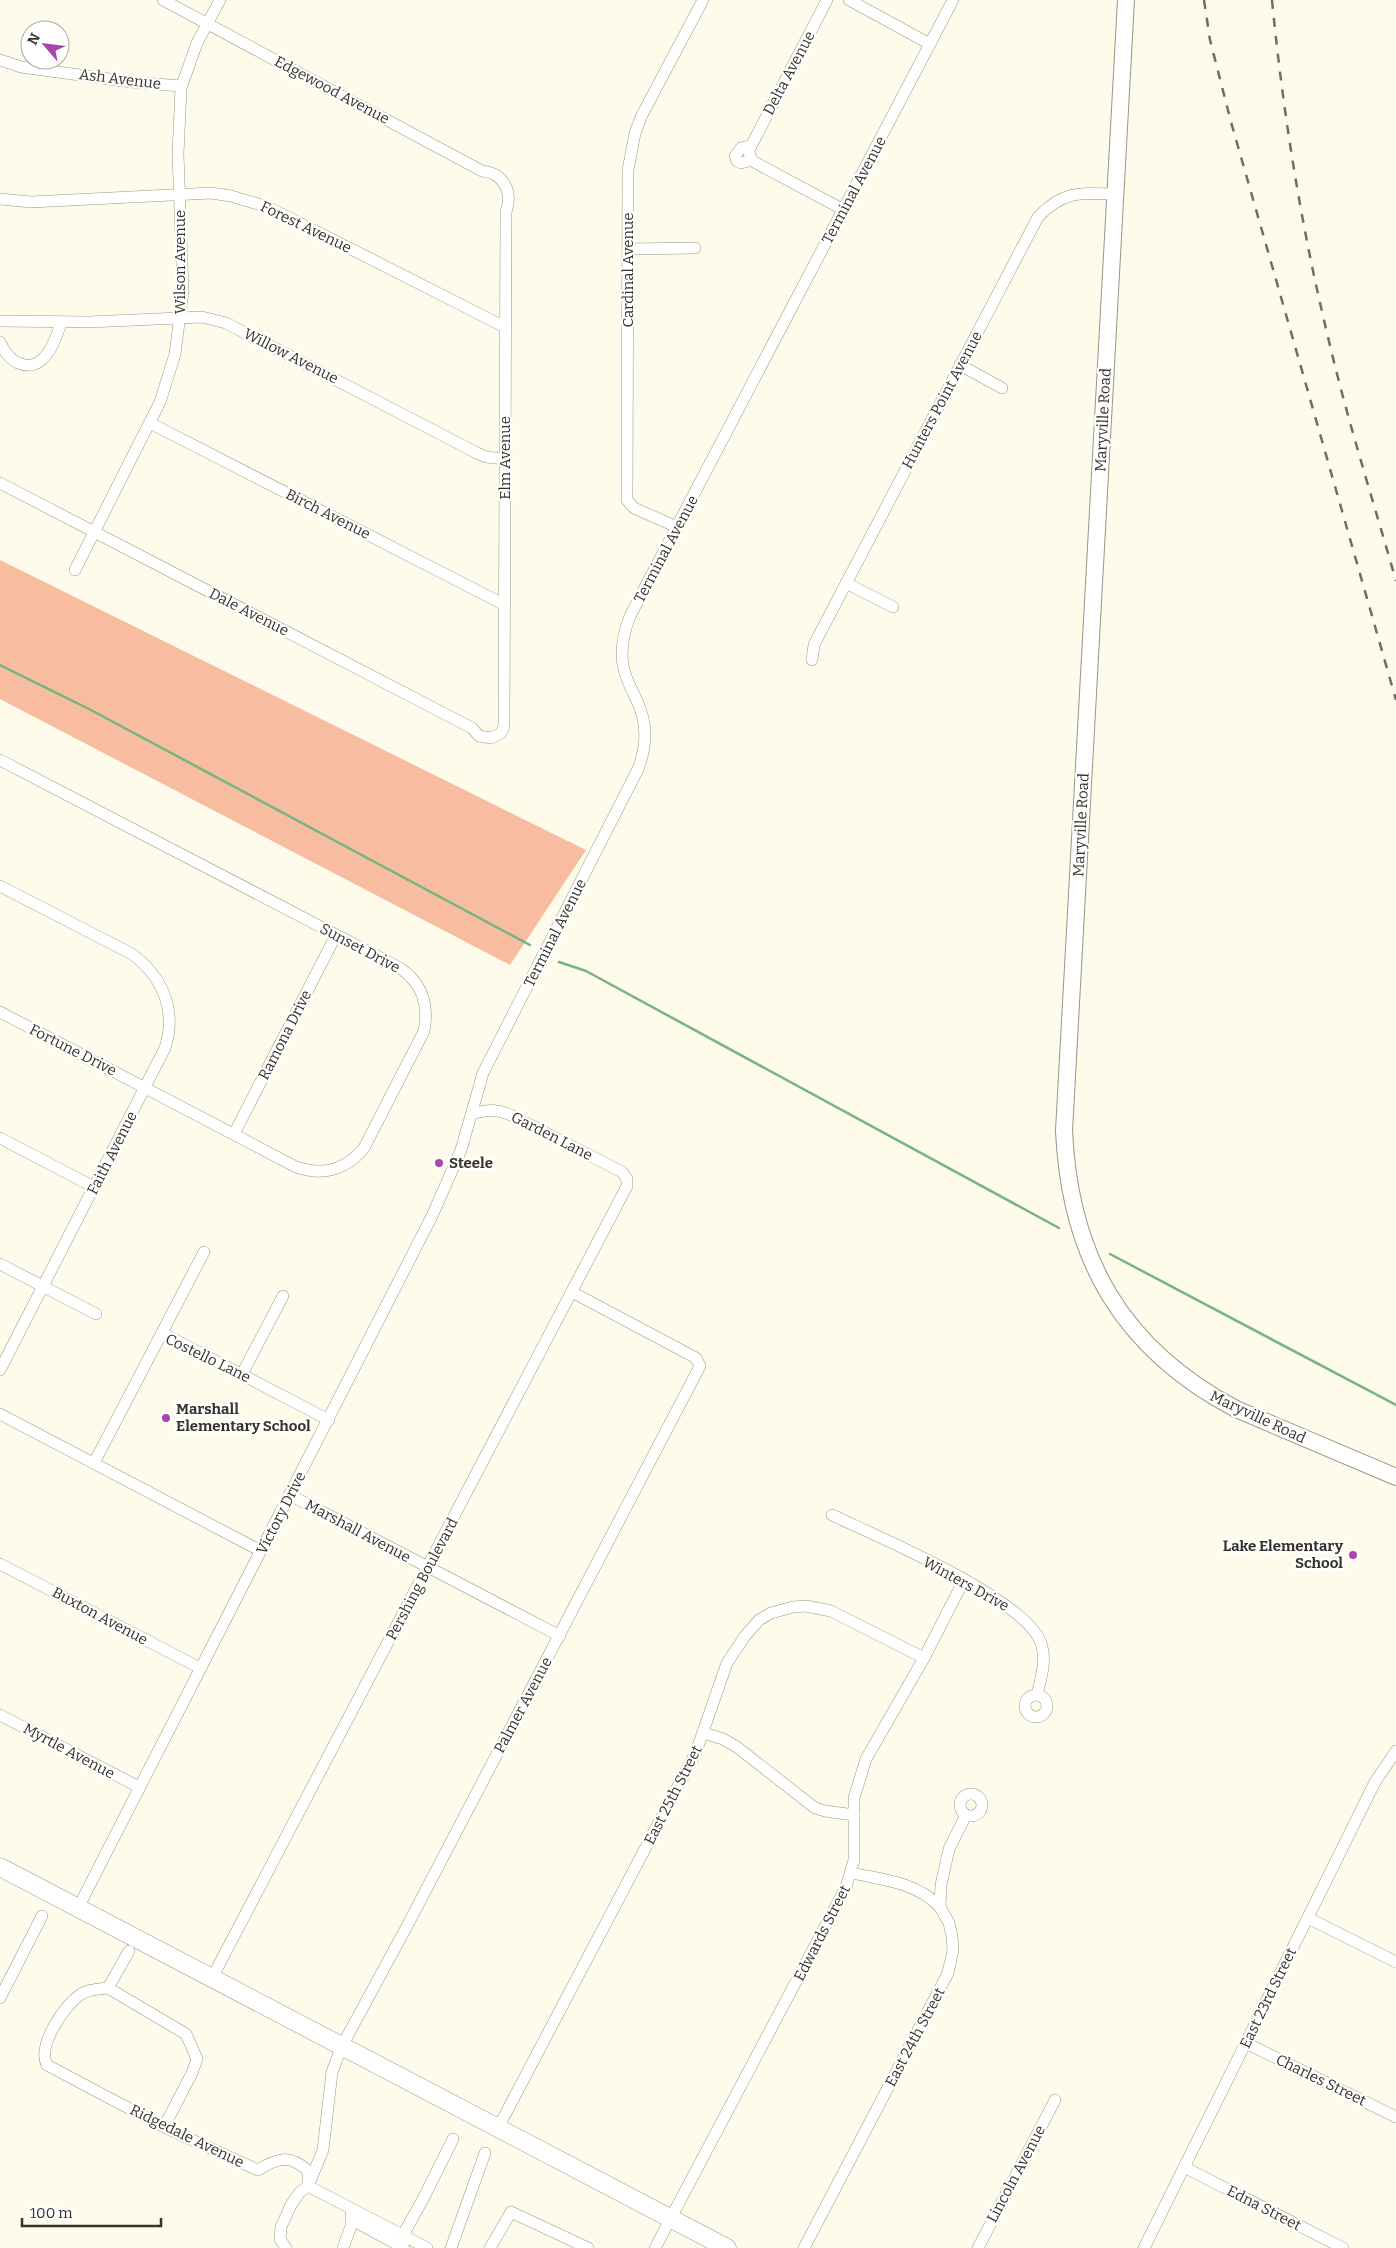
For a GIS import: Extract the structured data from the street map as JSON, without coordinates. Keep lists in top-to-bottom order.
{
  "streets": {
    "main road": ["Maryville Road"],
    "street": [
      "Delta Avenue",
      "Ash Avenue",
      "Edgewood Avenue",
      "Terminal Avenue",
      "Forest Avenue",
      "Wilson Avenue",
      "Cardinal Avenue",
      "Willow Avenue",
      "Hunters Point Avenue",
      "Elm Avenue",
      "Birch Avenue",
      "Dale Avenue",
      "Sunset Drive",
      "Ramona Drive",
      "Fortune Drive",
      "Garden Lane",
      "Faith Avenue",
      "Costello Lane",
      "Victory Drive",
      "Marshall Avenue",
      "Pershing Boulevard",
      "Winters Drive",
      "Buxton Avenue",
      "Palmer Avenue",
      "Myrtle Avenue",
      "East 25th Street",
      "Edwards Street",
      "East 23rd Street",
      "East 24th Street",
      "Charles Street",
      "Ridgedale Avenue",
      "Lincoln Avenue",
      "Edna Street"
    ]
  },
  "crossings": [
    ["Delta Avenue", "Terminal Avenue"],
    ["Ash Avenue", "Wilson Avenue"],
    ["Edgewood Avenue", "Wilson Avenue"],
    ["Edgewood Avenue", "Elm Avenue"],
    ["Terminal Avenue", "Cardinal Avenue"],
    ["Terminal Avenue", "Garden Lane"],
    ["Terminal Avenue", "Victory Drive"],
    ["Forest Avenue", "Wilson Avenue"],
    ["Forest Avenue", "Elm Avenue"],
    ["Wilson Avenue", "Willow Avenue"],
    ["Wilson Avenue", "Birch Avenue"],
    ["Wilson Avenue", "Dale Avenue"],
    ["Willow Avenue", "Elm Avenue"],
    ["Hunters Point Avenue", "Maryville Road"],
    ["Elm Avenue", "Birch Avenue"],
    ["Elm Avenue", "Dale Avenue"],
    ["Sunset Drive", "Ramona Drive"],
    ["Sunset Drive", "Fortune Drive"],
    ["Sunset Drive", "Faith Avenue"],
    ["Fortune Drive", "Faith Avenue"],
    ["Garden Lane", "Victory Drive"],
    ["Garden Lane", "Pershing Boulevard"],
    ["Costello Lane", "Victory Drive"],
    ["Victory Drive", "Marshall Avenue"],
    ["Victory Drive", "Buxton Avenue"],
    ["Victory Drive", "Myrtle Avenue"],
    ["Marshall Avenue", "Pershing Boulevard"],
    ["Marshall Avenue", "Palmer Avenue"],
    ["Pershing Boulevard", "Palmer Avenue"],
    ["Winters Drive", "Edwards Street"],
    ["Palmer Avenue", "Ridgedale Avenue"],
    ["East 25th Street", "Edwards Street"],
    ["East 23rd Street", "Charles Street"],
    ["East 23rd Street", "Edna Street"]
  ],
  "places": ["Steele", "Marshall Elementary School", "Lake Elementary School"],
  "scale_bar": "100 m",
  "north": "top left"
}
